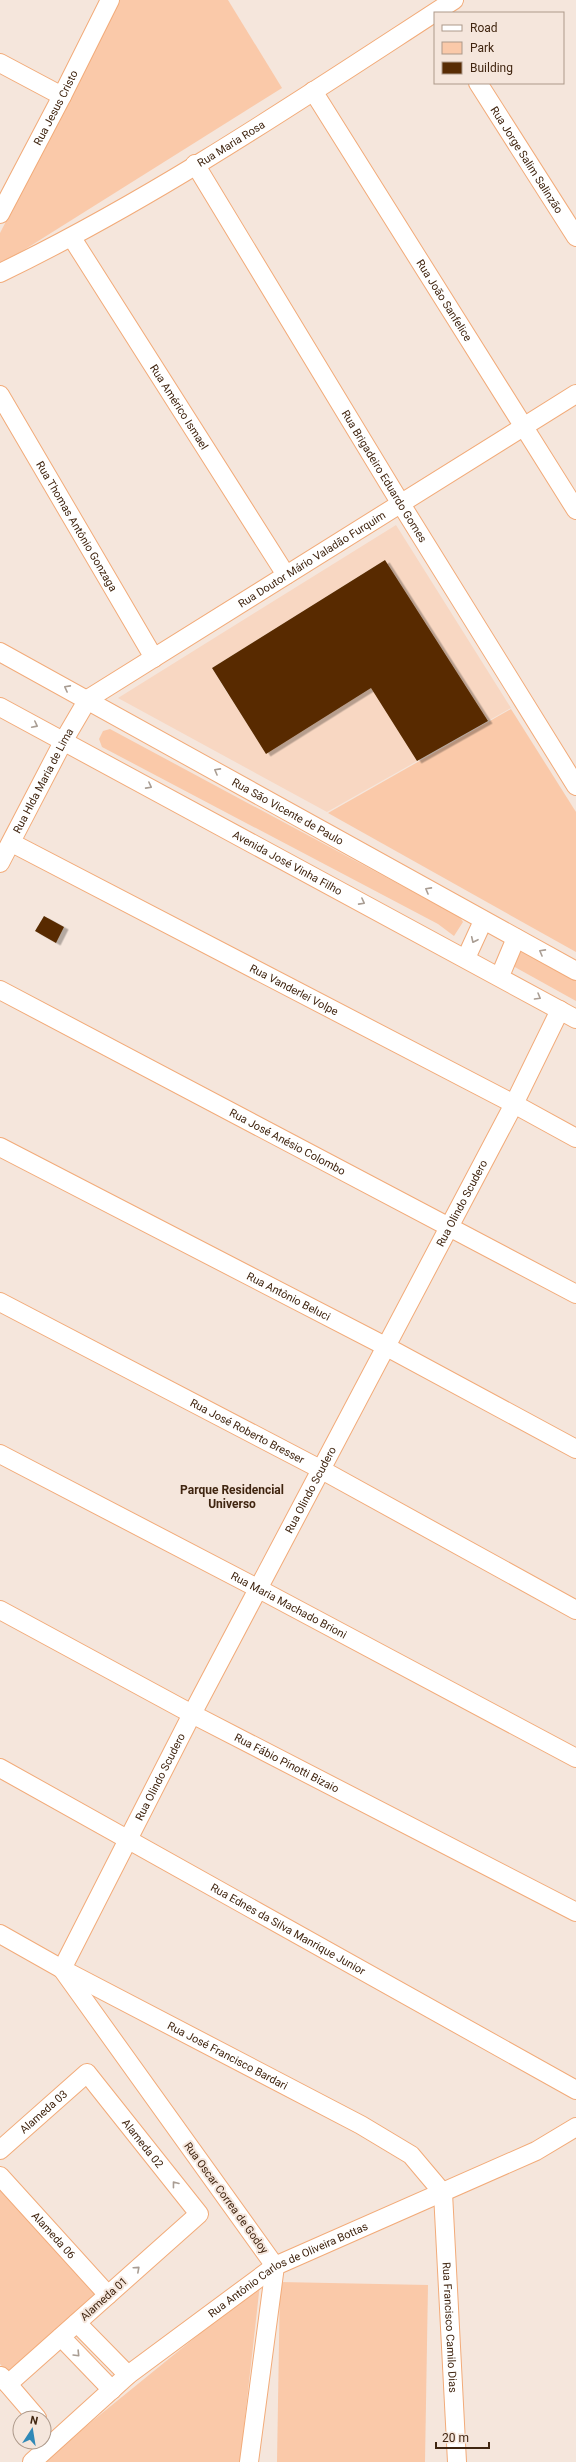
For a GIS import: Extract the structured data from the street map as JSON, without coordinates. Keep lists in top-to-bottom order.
{
  "streets": {
    "street": [
      "Rua Jesus Cristo",
      "Rua Maria Rosa",
      "Rua Jorge Salim Salinzão",
      "Rua João Sanfelice",
      "Rua Américo Ismael",
      "Rua Brigadeiro Eduardo Gomes",
      "Rua Thomas Antônio Gonzaga",
      "Rua Doutor Mário Valadão Furquim",
      "Rua Hlda Maria de Lima",
      "Rua São Vicente de Paulo",
      "Avenida José Vinha Filho",
      "Rua Vanderlei Volpe",
      "Rua José Anésio Colombo",
      "Rua Olindo Scudero",
      "Rua Antônio Beluci",
      "Rua José Roberto Bresser",
      "Rua Maria Machado Brioni",
      "Rua Fábio Pinotti Bizaio",
      "Rua Ednes da Silva Manrique Junior",
      "Rua José Francisco Bardari",
      "Alameda 03",
      "Alameda 02",
      "Rua Oscar Correa de Godoy",
      "Alameda 06",
      "Rua Antônio Carlos de Oliveira Bottas",
      "Alameda 01",
      "Rua Francisco Camilo Dias"
    ]
  },
  "crossings": [
    ["Rua Maria Rosa", "Rua João Sanfelice"],
    ["Rua Maria Rosa", "Rua Américo Ismael"],
    ["Rua Maria Rosa", "Rua Brigadeiro Eduardo Gomes"],
    ["Rua João Sanfelice", "Rua Doutor Mário Valadão Furquim"],
    ["Rua Américo Ismael", "Rua Doutor Mário Valadão Furquim"],
    ["Rua Brigadeiro Eduardo Gomes", "Rua Doutor Mário Valadão Furquim"],
    ["Rua Thomas Antônio Gonzaga", "Rua Doutor Mário Valadão Furquim"],
    ["Rua Doutor Mário Valadão Furquim", "Rua Hlda Maria de Lima"],
    ["Rua Doutor Mário Valadão Furquim", "Rua São Vicente de Paulo"],
    ["Rua Hlda Maria de Lima", "Rua São Vicente de Paulo"],
    ["Rua Hlda Maria de Lima", "Avenida José Vinha Filho"],
    ["Rua Hlda Maria de Lima", "Rua Vanderlei Volpe"],
    ["Avenida José Vinha Filho", "Rua Olindo Scudero"],
    ["Rua Vanderlei Volpe", "Rua Olindo Scudero"],
    ["Rua José Anésio Colombo", "Rua Olindo Scudero"],
    ["Rua Olindo Scudero", "Rua Antônio Beluci"],
    ["Rua Olindo Scudero", "Rua José Roberto Bresser"],
    ["Rua Olindo Scudero", "Rua Maria Machado Brioni"],
    ["Rua Olindo Scudero", "Rua Fábio Pinotti Bizaio"],
    ["Rua Olindo Scudero", "Rua Ednes da Silva Manrique Junior"],
    ["Rua Olindo Scudero", "Rua José Francisco Bardari"],
    ["Rua Olindo Scudero", "Rua Oscar Correa de Godoy"],
    ["Rua José Francisco Bardari", "Rua Oscar Correa de Godoy"],
    ["Rua José Francisco Bardari", "Rua Antônio Carlos de Oliveira Bottas"],
    ["Rua José Francisco Bardari", "Rua Francisco Camilo Dias"],
    ["Alameda 03", "Alameda 02"],
    ["Alameda 02", "Alameda 01"],
    ["Rua Oscar Correa de Godoy", "Rua Antônio Carlos de Oliveira Bottas"],
    ["Alameda 06", "Alameda 01"],
    ["Rua Antônio Carlos de Oliveira Bottas", "Rua Francisco Camilo Dias"]
  ],
  "one_way": [
    "Rua São Vicente de Paulo",
    "Avenida José Vinha Filho",
    "Alameda 02",
    "Alameda 01"
  ],
  "districts": ["Parque Residencial Universo"],
  "legend": ["Road", "Park", "Building"],
  "scale_bar": "20 m",
  "north": "top"
}
